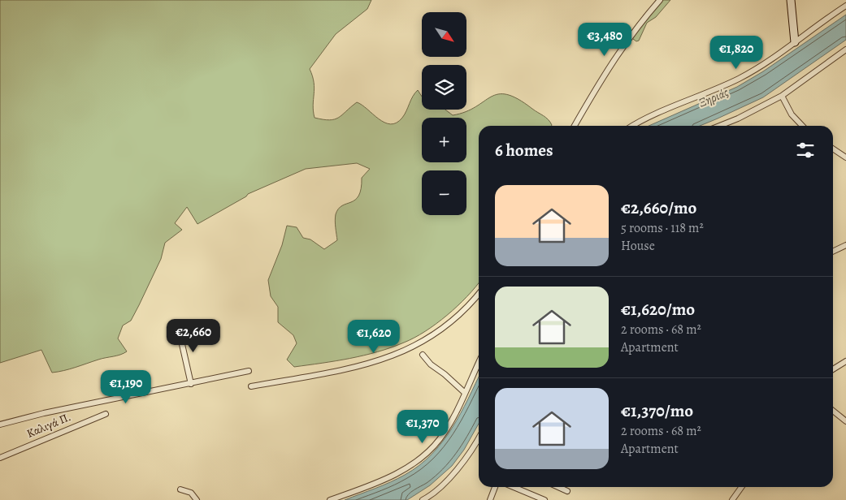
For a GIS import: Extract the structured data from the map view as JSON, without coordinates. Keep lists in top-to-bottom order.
{
  "streets": {
    "street": ["Καλιγά Π."]
  },
  "water": ["Ξηριάς"],
  "north": "bottom right",
  "page": {
    "map_buttons": ["+", "−"],
    "price": [
      "€3,480",
      "€1,820",
      "€2,660",
      "€1,620",
      "€1,190",
      "€1,370"
    ],
    "heading": "6 homes",
    "list": [
      {
        "name": "€2,660/mo",
        "note": "5 rooms · 118 m² · House"
      },
      {
        "name": "€1,620/mo",
        "note": "2 rooms · 68 m² · Apartment"
      },
      {
        "name": "€1,370/mo",
        "note": "2 rooms · 68 m² · Apartment"
      }
    ]
  }
}
